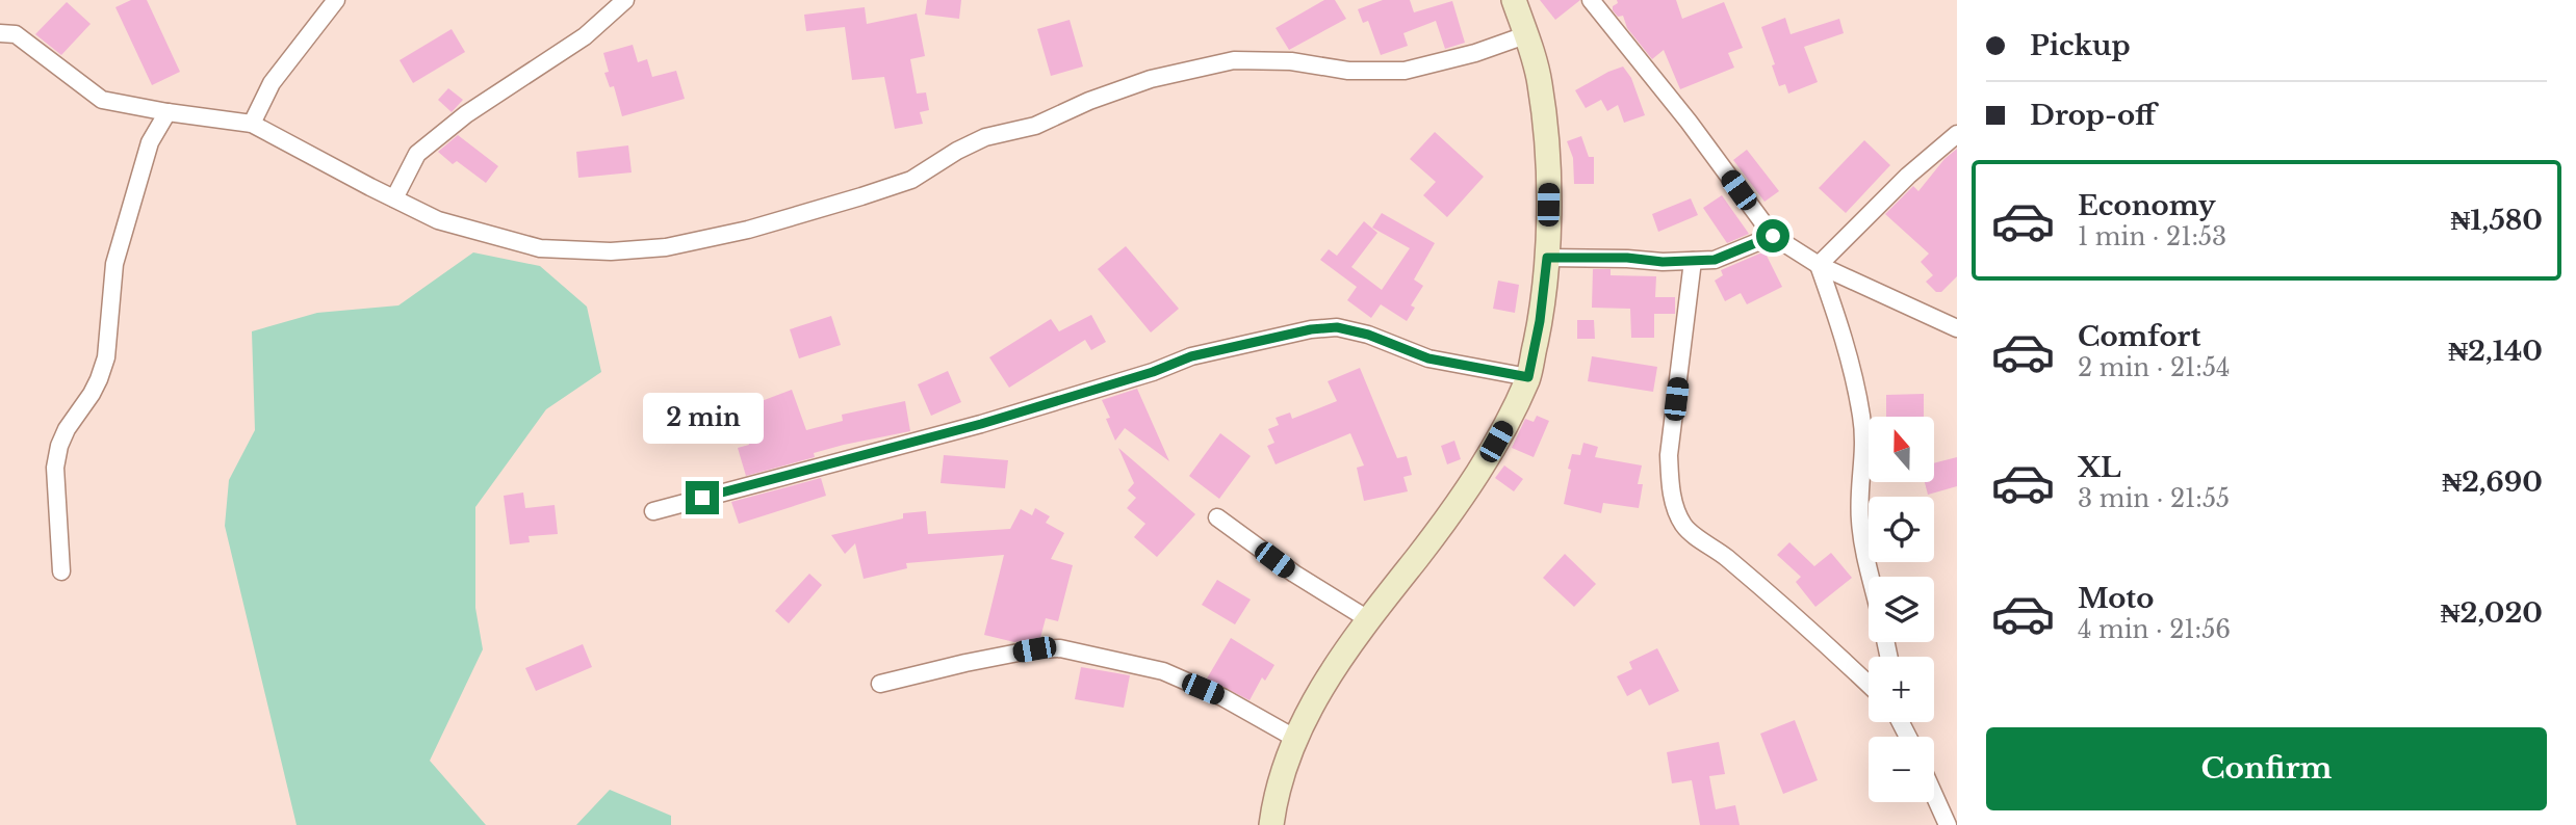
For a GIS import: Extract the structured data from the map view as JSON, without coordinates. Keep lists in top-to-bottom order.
{
  "north": "top",
  "page": {
    "banner": ["Pickup", "Drop-off"],
    "list": [
      {
        "name": "Economy",
        "note": "1 min · 21:53",
        "value": "₦1,580"
      },
      {
        "name": "Comfort",
        "note": "2 min · 21:54",
        "value": "₦2,140"
      },
      {
        "name": "XL",
        "note": "3 min · 21:55",
        "value": "₦2,690"
      },
      {
        "name": "Moto",
        "note": "4 min · 21:56",
        "value": "₦2,020"
      }
    ],
    "bubble": "2 min",
    "map_buttons": ["+", "−"],
    "buttons": "Confirm"
  }
}
